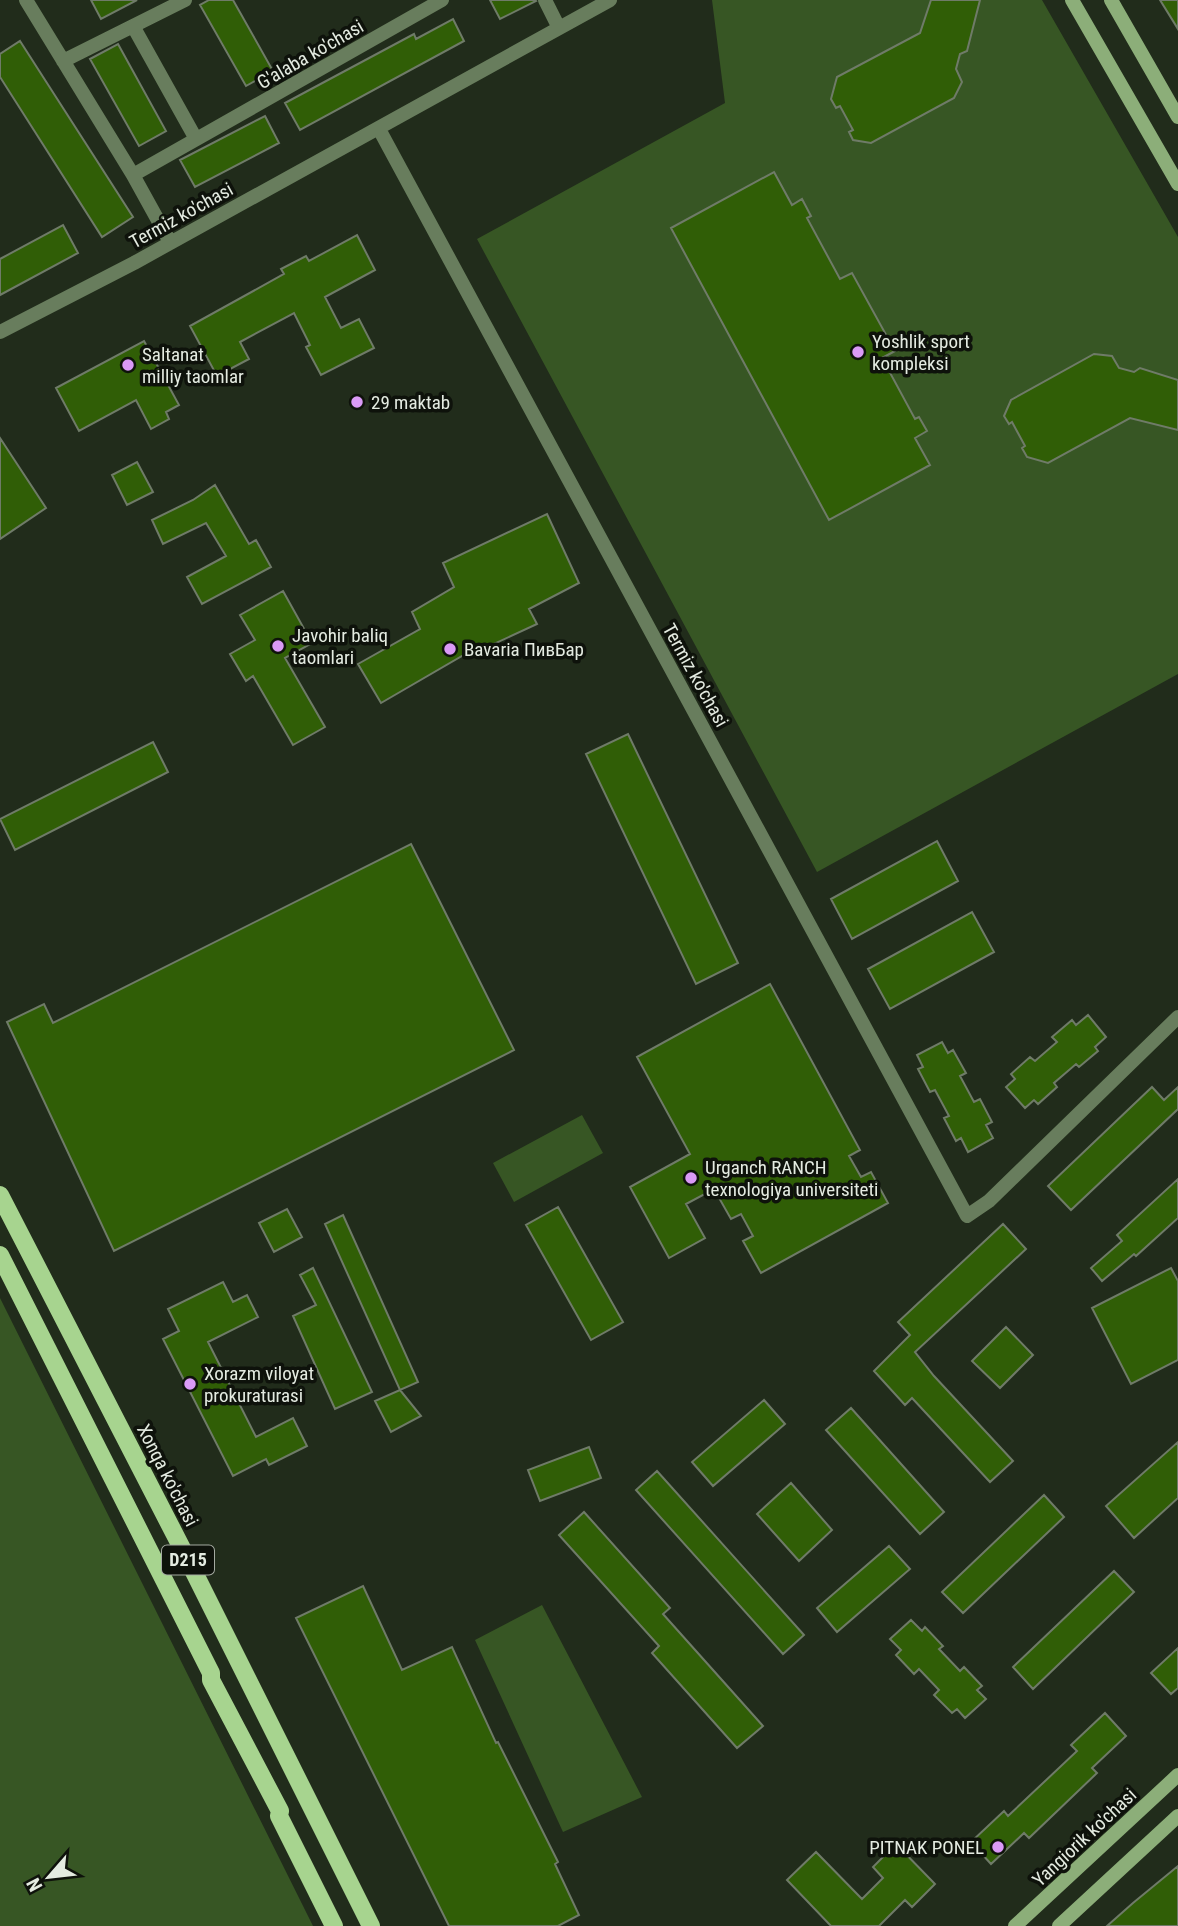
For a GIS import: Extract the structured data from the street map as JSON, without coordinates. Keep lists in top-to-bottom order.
{
  "streets": {
    "main road": ["Xonqa ko'chasi", "D215", "Yangiorik ko'chasi"],
    "street": ["G'alaba ko'chasi", "Termiz ko'chasi"]
  },
  "places": [
    "Yoshlik sport kompleksi",
    "Saltanat milliy taomlar",
    "29 maktab",
    "Javohir baliq taomlari",
    "Bavaria ПивБар",
    "Urganch RANCH texnologiya universiteti",
    "Xorazm viloyat prokuraturasi",
    "PITNAK PONEL"
  ],
  "north": "bottom left"
}
